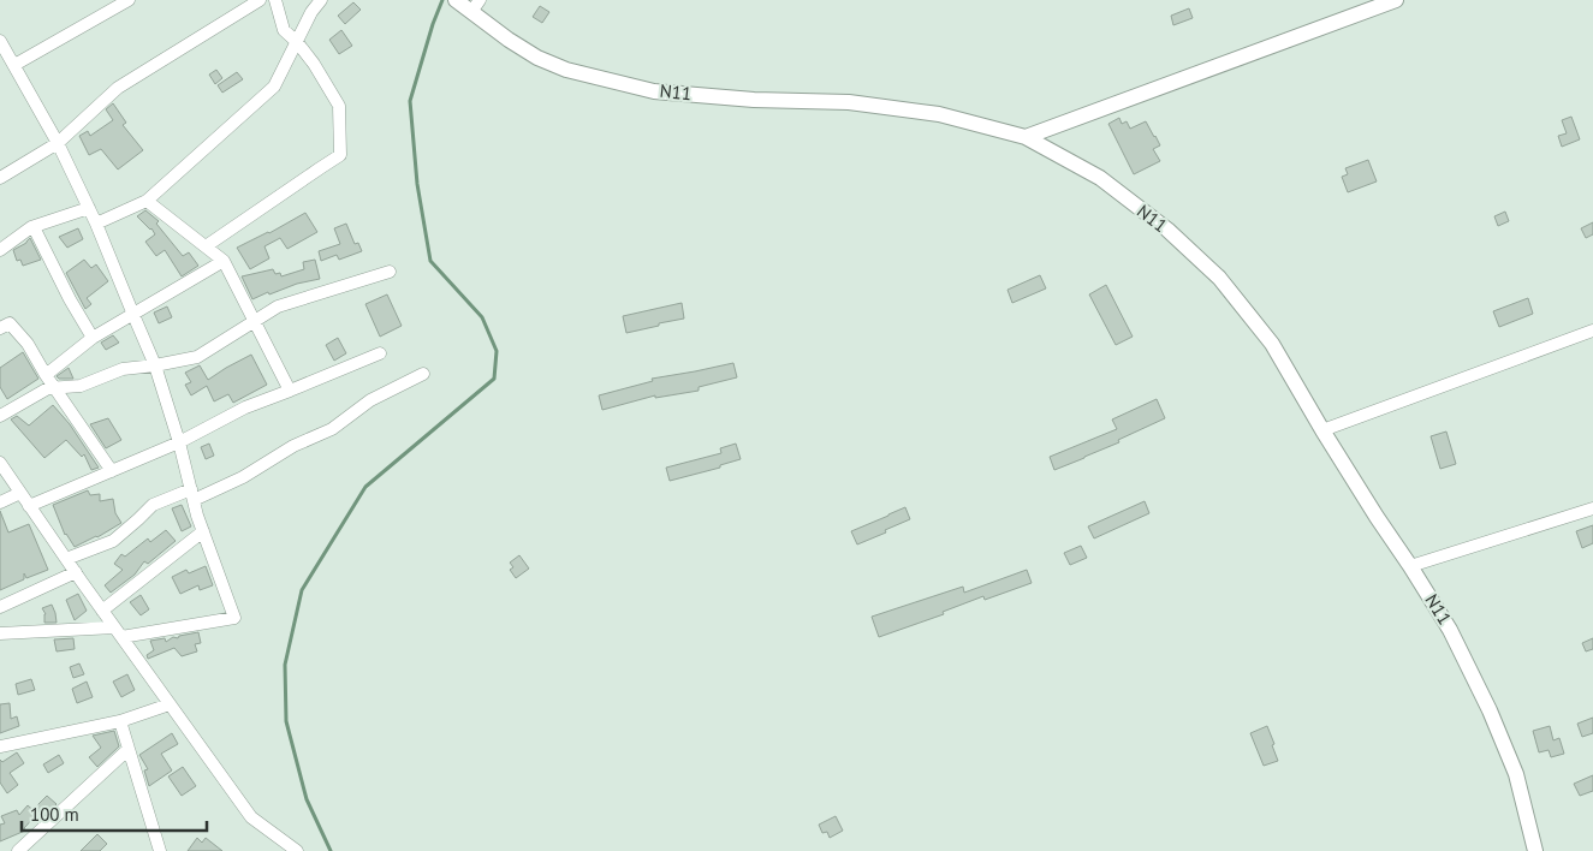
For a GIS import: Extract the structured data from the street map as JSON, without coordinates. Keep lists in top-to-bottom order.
{
  "streets": {
    "main road": ["N11"]
  },
  "scale_bar": "100 m"
}
